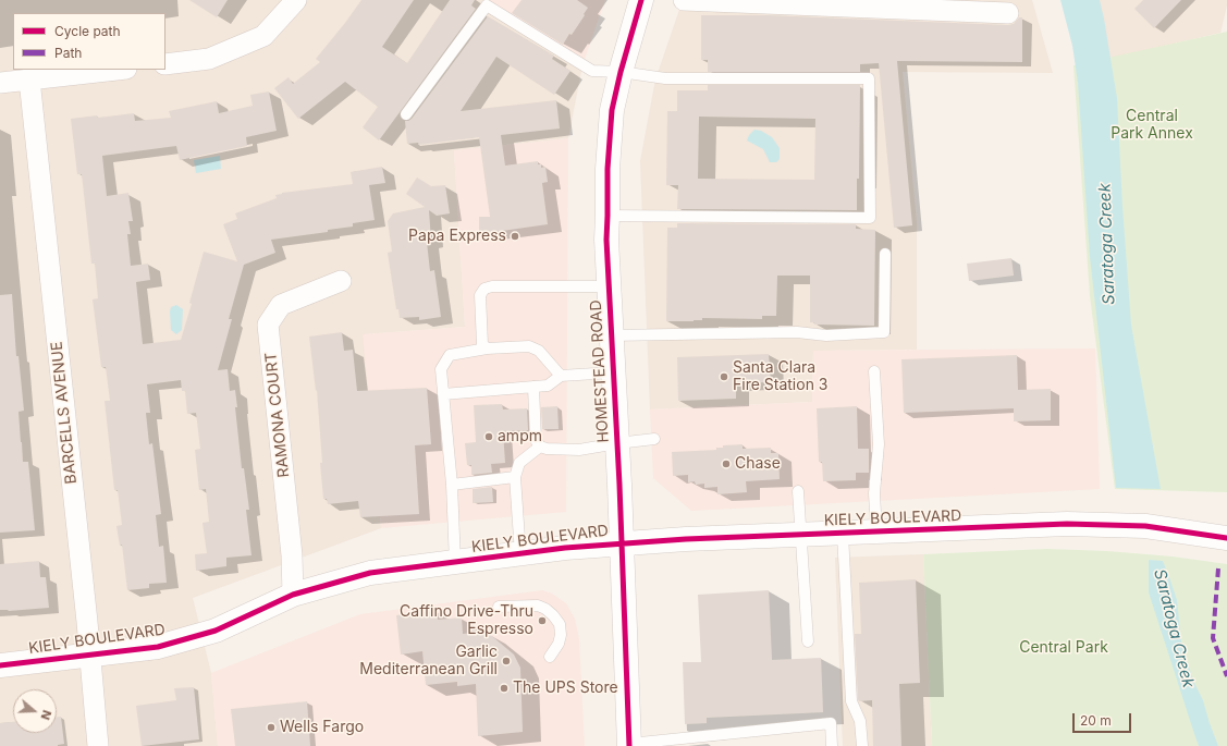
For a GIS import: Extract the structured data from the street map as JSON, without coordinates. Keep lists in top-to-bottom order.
{
  "streets": {
    "main road": ["HOMESTEAD ROAD", "KIELY BOULEVARD"],
    "street": ["BARCELLS AVENUE", "RAMONA COURT"]
  },
  "crossings": [
    ["HOMESTEAD ROAD", "KIELY BOULEVARD"],
    ["BARCELLS AVENUE", "KIELY BOULEVARD"],
    ["RAMONA COURT", "KIELY BOULEVARD"]
  ],
  "water": ["Saratoga Creek"],
  "parks": ["Central Park Annex", "Central Park"],
  "places": [
    "Papa Express",
    "Santa Clara Fire Station 3",
    "ampm",
    "Chase",
    "Caffino Drive-Thru Espresso",
    "Garlic Mediterranean Grill",
    "The UPS Store",
    "Wells Fargo"
  ],
  "legend": ["Cycle path", "Path"],
  "scale_bar": "20 m",
  "north": "right"
}
